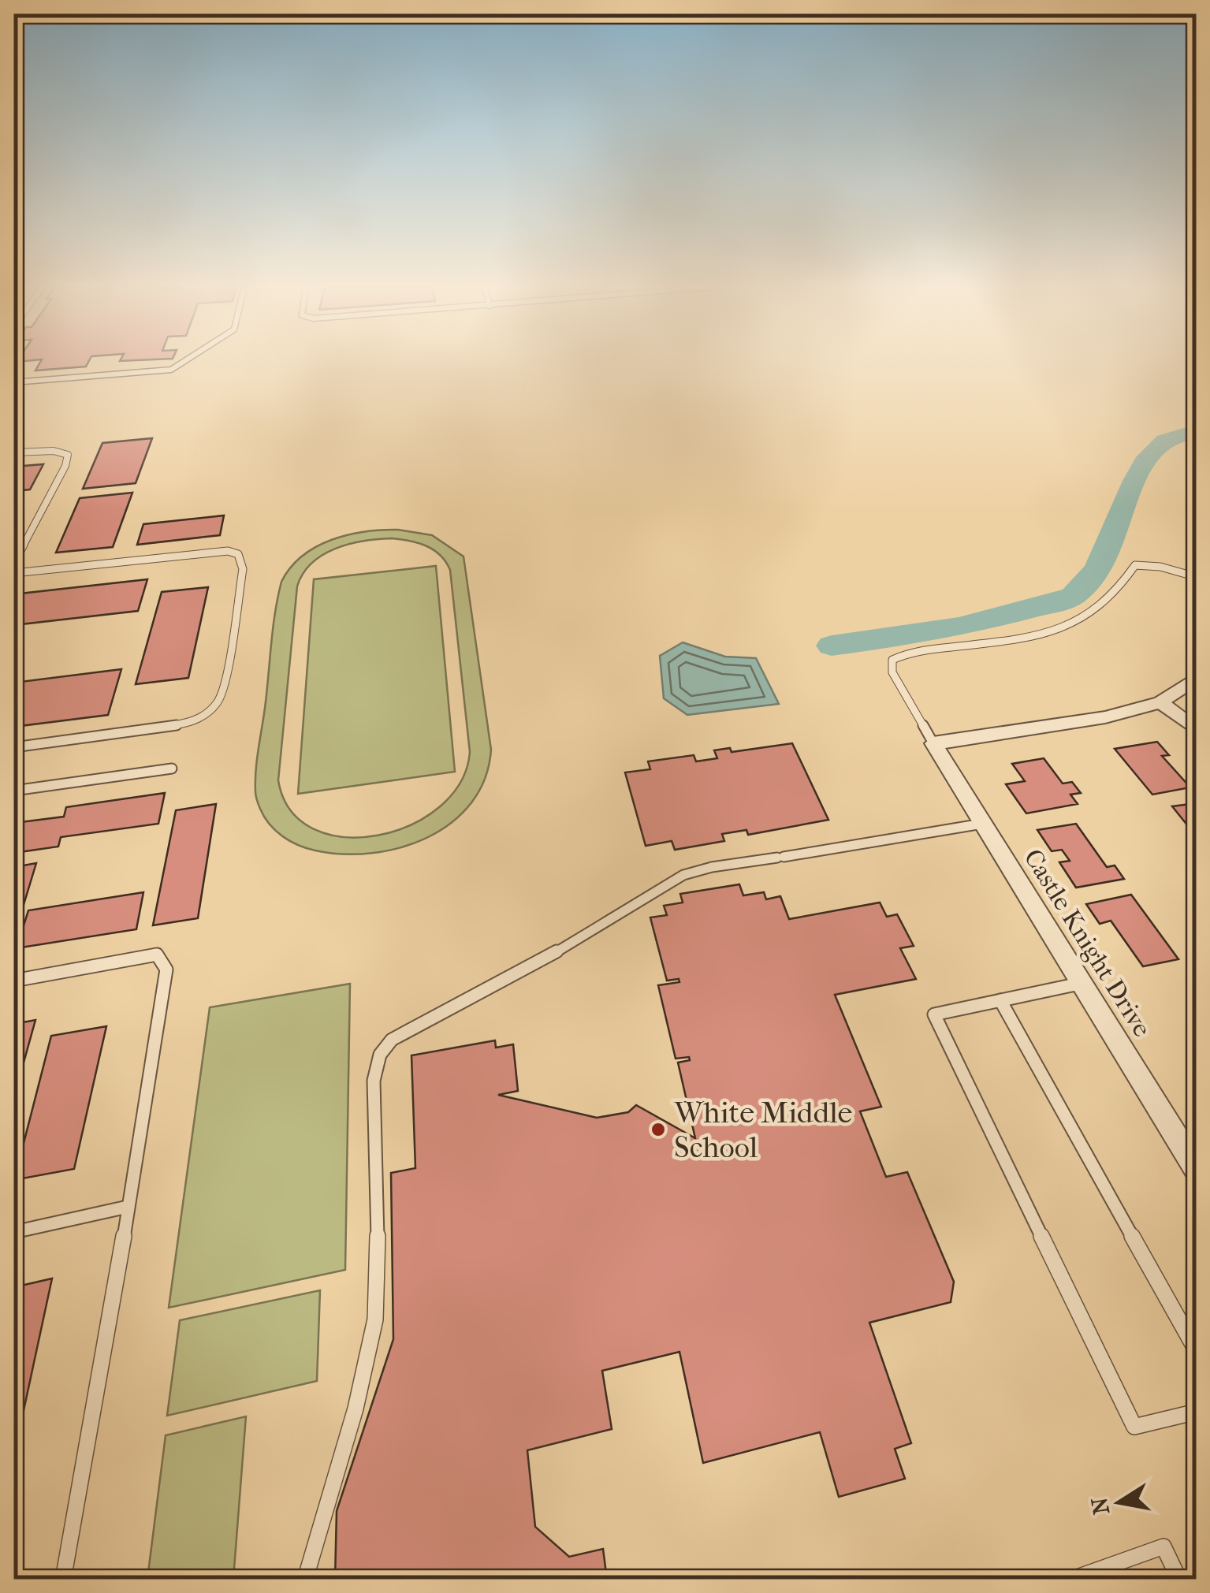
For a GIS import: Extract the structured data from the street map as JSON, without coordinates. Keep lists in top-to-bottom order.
{
  "streets": {
    "street": ["Castle Knight Drive"]
  },
  "places": ["White Middle School"],
  "north": "left"
}
